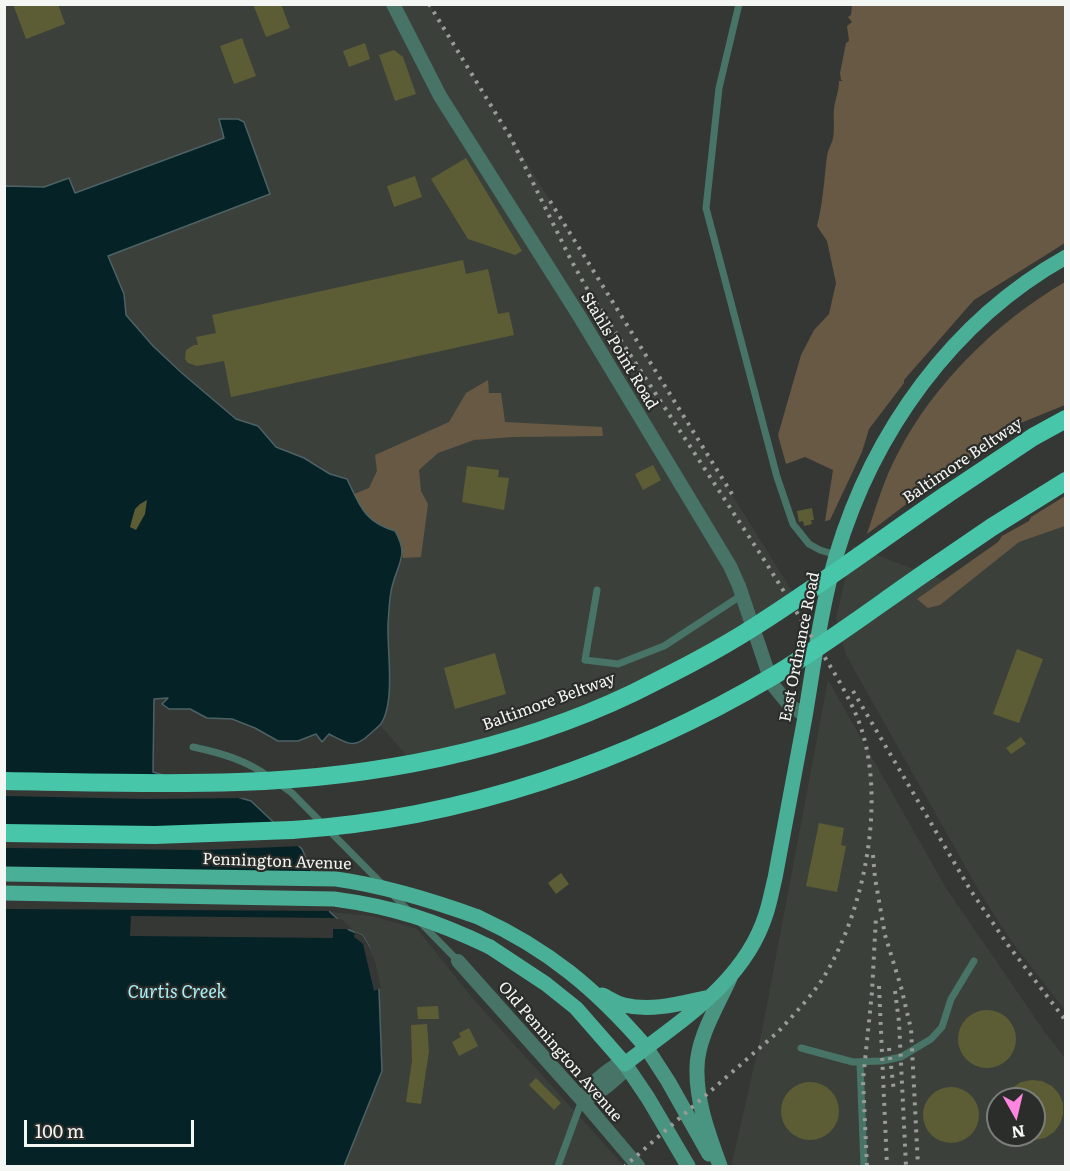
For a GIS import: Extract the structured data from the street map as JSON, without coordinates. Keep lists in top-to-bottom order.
{
  "streets": {
    "highway": ["Baltimore Beltway"],
    "main road": ["East Ordnance Road", "Pennington Avenue"],
    "street": ["Stahls Point Road", "Old Pennington Avenue"]
  },
  "crossings": [
    ["Stahls Point Road", "East Ordnance Road"],
    ["East Ordnance Road", "Pennington Avenue"],
    ["East Ordnance Road", "Old Pennington Avenue"]
  ],
  "water": ["Curtis Creek"],
  "scale_bar": "100 m",
  "north": "bottom"
}
